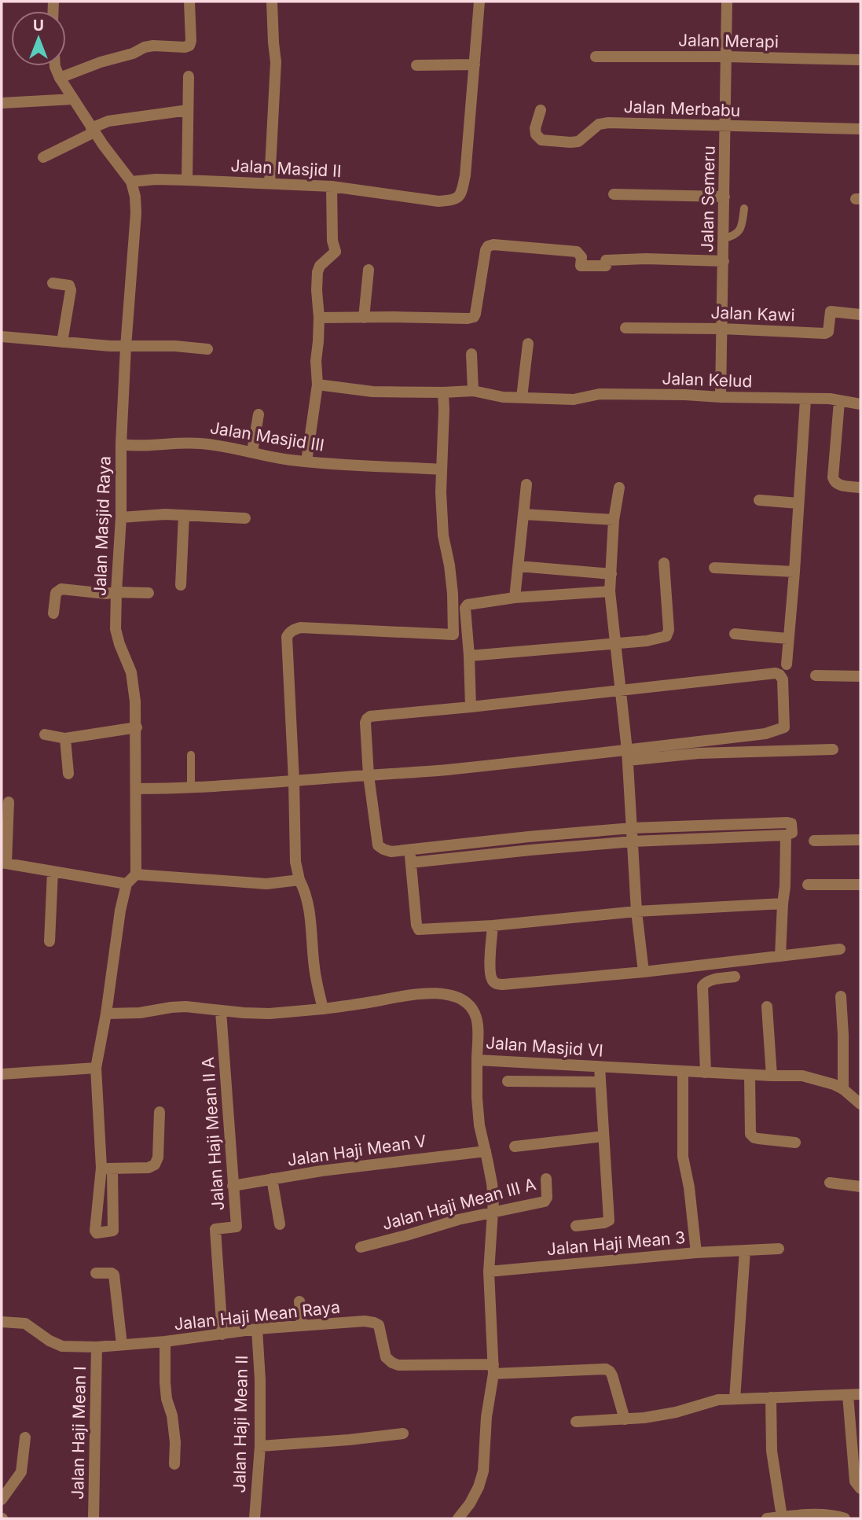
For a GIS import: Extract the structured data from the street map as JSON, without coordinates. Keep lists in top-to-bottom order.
{
  "streets": {
    "street": [
      "Jalan Merapi",
      "Jalan Merbabu",
      "Jalan Masjid II",
      "Jalan Semeru",
      "Jalan Kawi",
      "Jalan Kelud",
      "Jalan Masjid III",
      "Jalan Masjid Raya",
      "Jalan Masjid VI",
      "Jalan Haji Mean II A",
      "Jalan Haji Mean V",
      "Jalan Haji Mean III A",
      "Jalan Haji Mean 3",
      "Jalan Haji Mean Raya",
      "Jalan Haji Mean II",
      "Jalan Haji Mean I"
    ]
  },
  "crossings": [
    ["Jalan Merapi", "Jalan Semeru"],
    ["Jalan Merbabu", "Jalan Semeru"],
    ["Jalan Masjid II", "Jalan Masjid Raya"],
    ["Jalan Semeru", "Jalan Kawi"],
    ["Jalan Semeru", "Jalan Kelud"],
    ["Jalan Masjid III", "Jalan Masjid Raya"],
    ["Jalan Masjid VI", "Jalan Haji Mean II A"],
    ["Jalan Masjid VI", "Jalan Haji Mean 3"],
    ["Jalan Haji Mean II A", "Jalan Haji Mean V"],
    ["Jalan Haji Mean II A", "Jalan Haji Mean Raya"],
    ["Jalan Haji Mean Raya", "Jalan Haji Mean II"],
    ["Jalan Haji Mean Raya", "Jalan Haji Mean I"]
  ],
  "north": "top"
}
